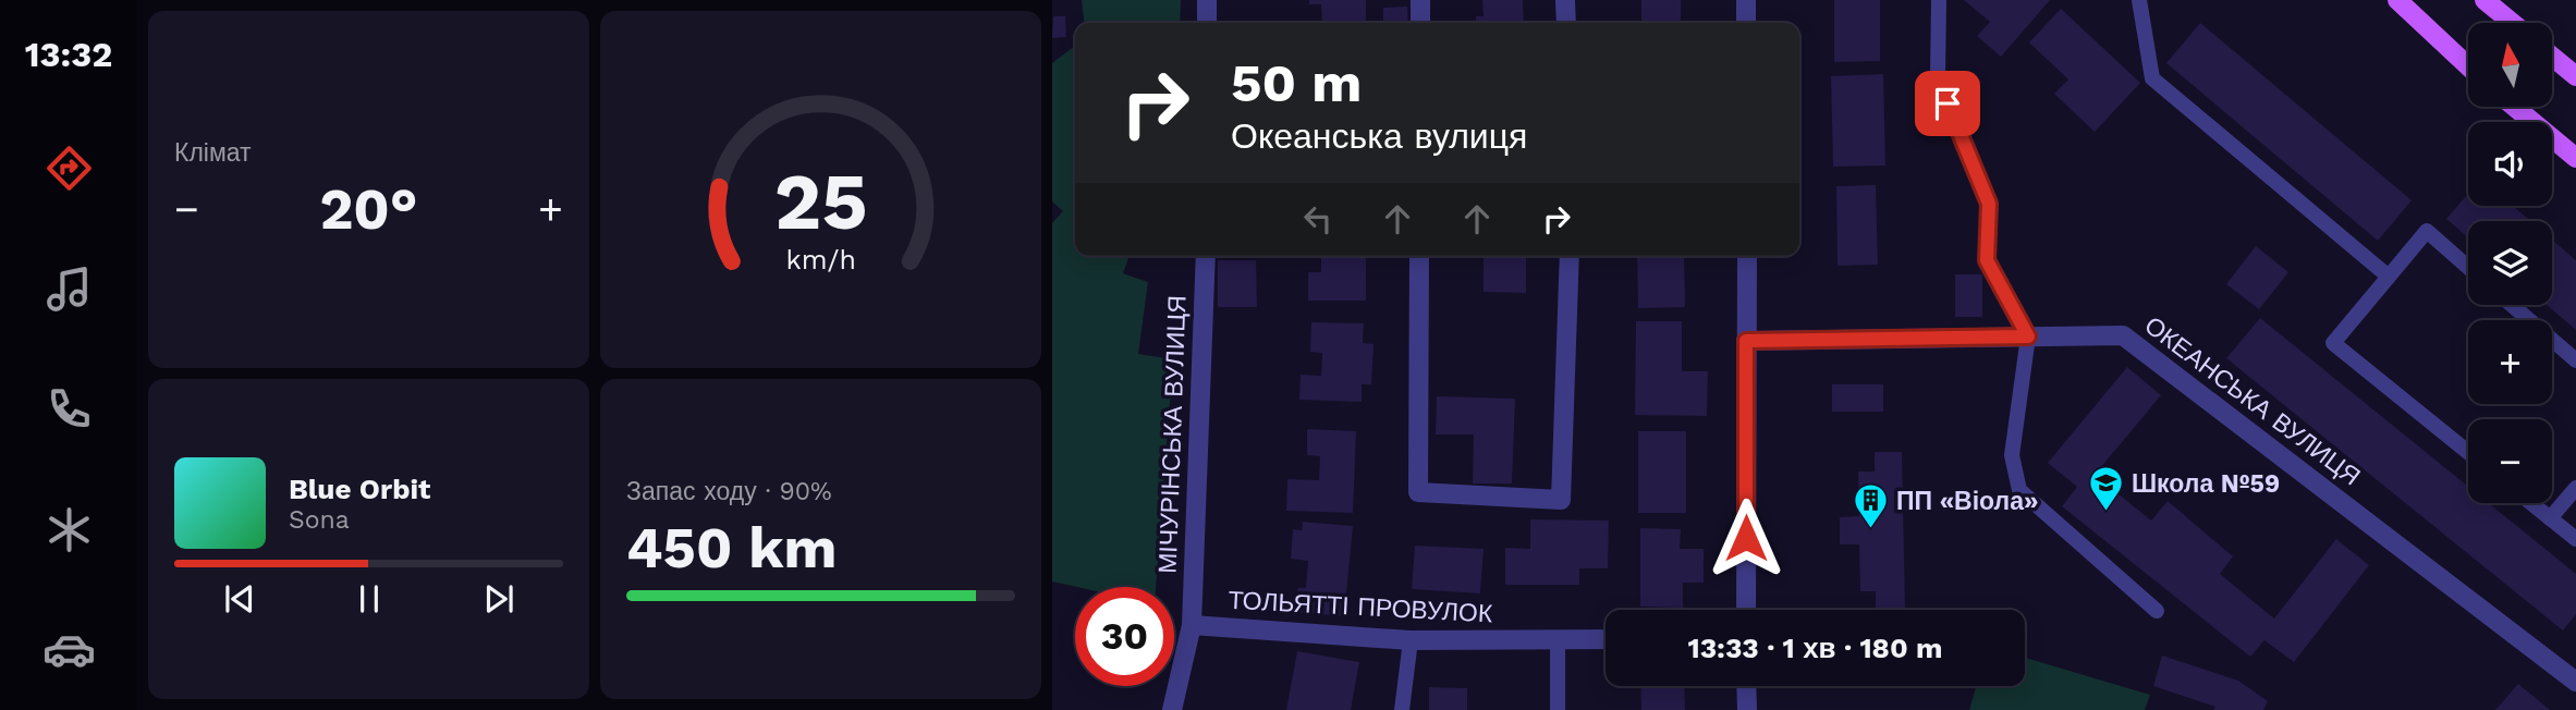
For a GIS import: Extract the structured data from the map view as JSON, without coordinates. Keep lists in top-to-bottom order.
{
  "streets": {
    "street": ["ОКЕАНСЬКА ВУЛИЦЯ", "МІЧУРІНСЬКА ВУЛИЦЯ", "ТОЛЬЯТТІ ПРОВУЛОК"]
  },
  "crossings": [
    ["МІЧУРІНСЬКА ВУЛИЦЯ", "ТОЛЬЯТТІ ПРОВУЛОК"]
  ],
  "places": {
    "school or university": ["Школа №59"],
    "building": ["ПП «Віола»"]
  },
  "north": "top",
  "page": {
    "tabs": "13:32",
    "tile": [
      "Клімат",
      ["Запас ходу · 90%", "450 km"]
    ],
    "map_buttons": ["+", "−"],
    "turn": ["50 m", "Океанська вулиця"],
    "heat": ["−", "20°", "+"],
    "song": ["Blue Orbit", "Sona"],
    "limit": "30",
    "trip": "13:33 · 1 хв · 180 m",
    "gauge": ["25", "km/h"]
  }
}
